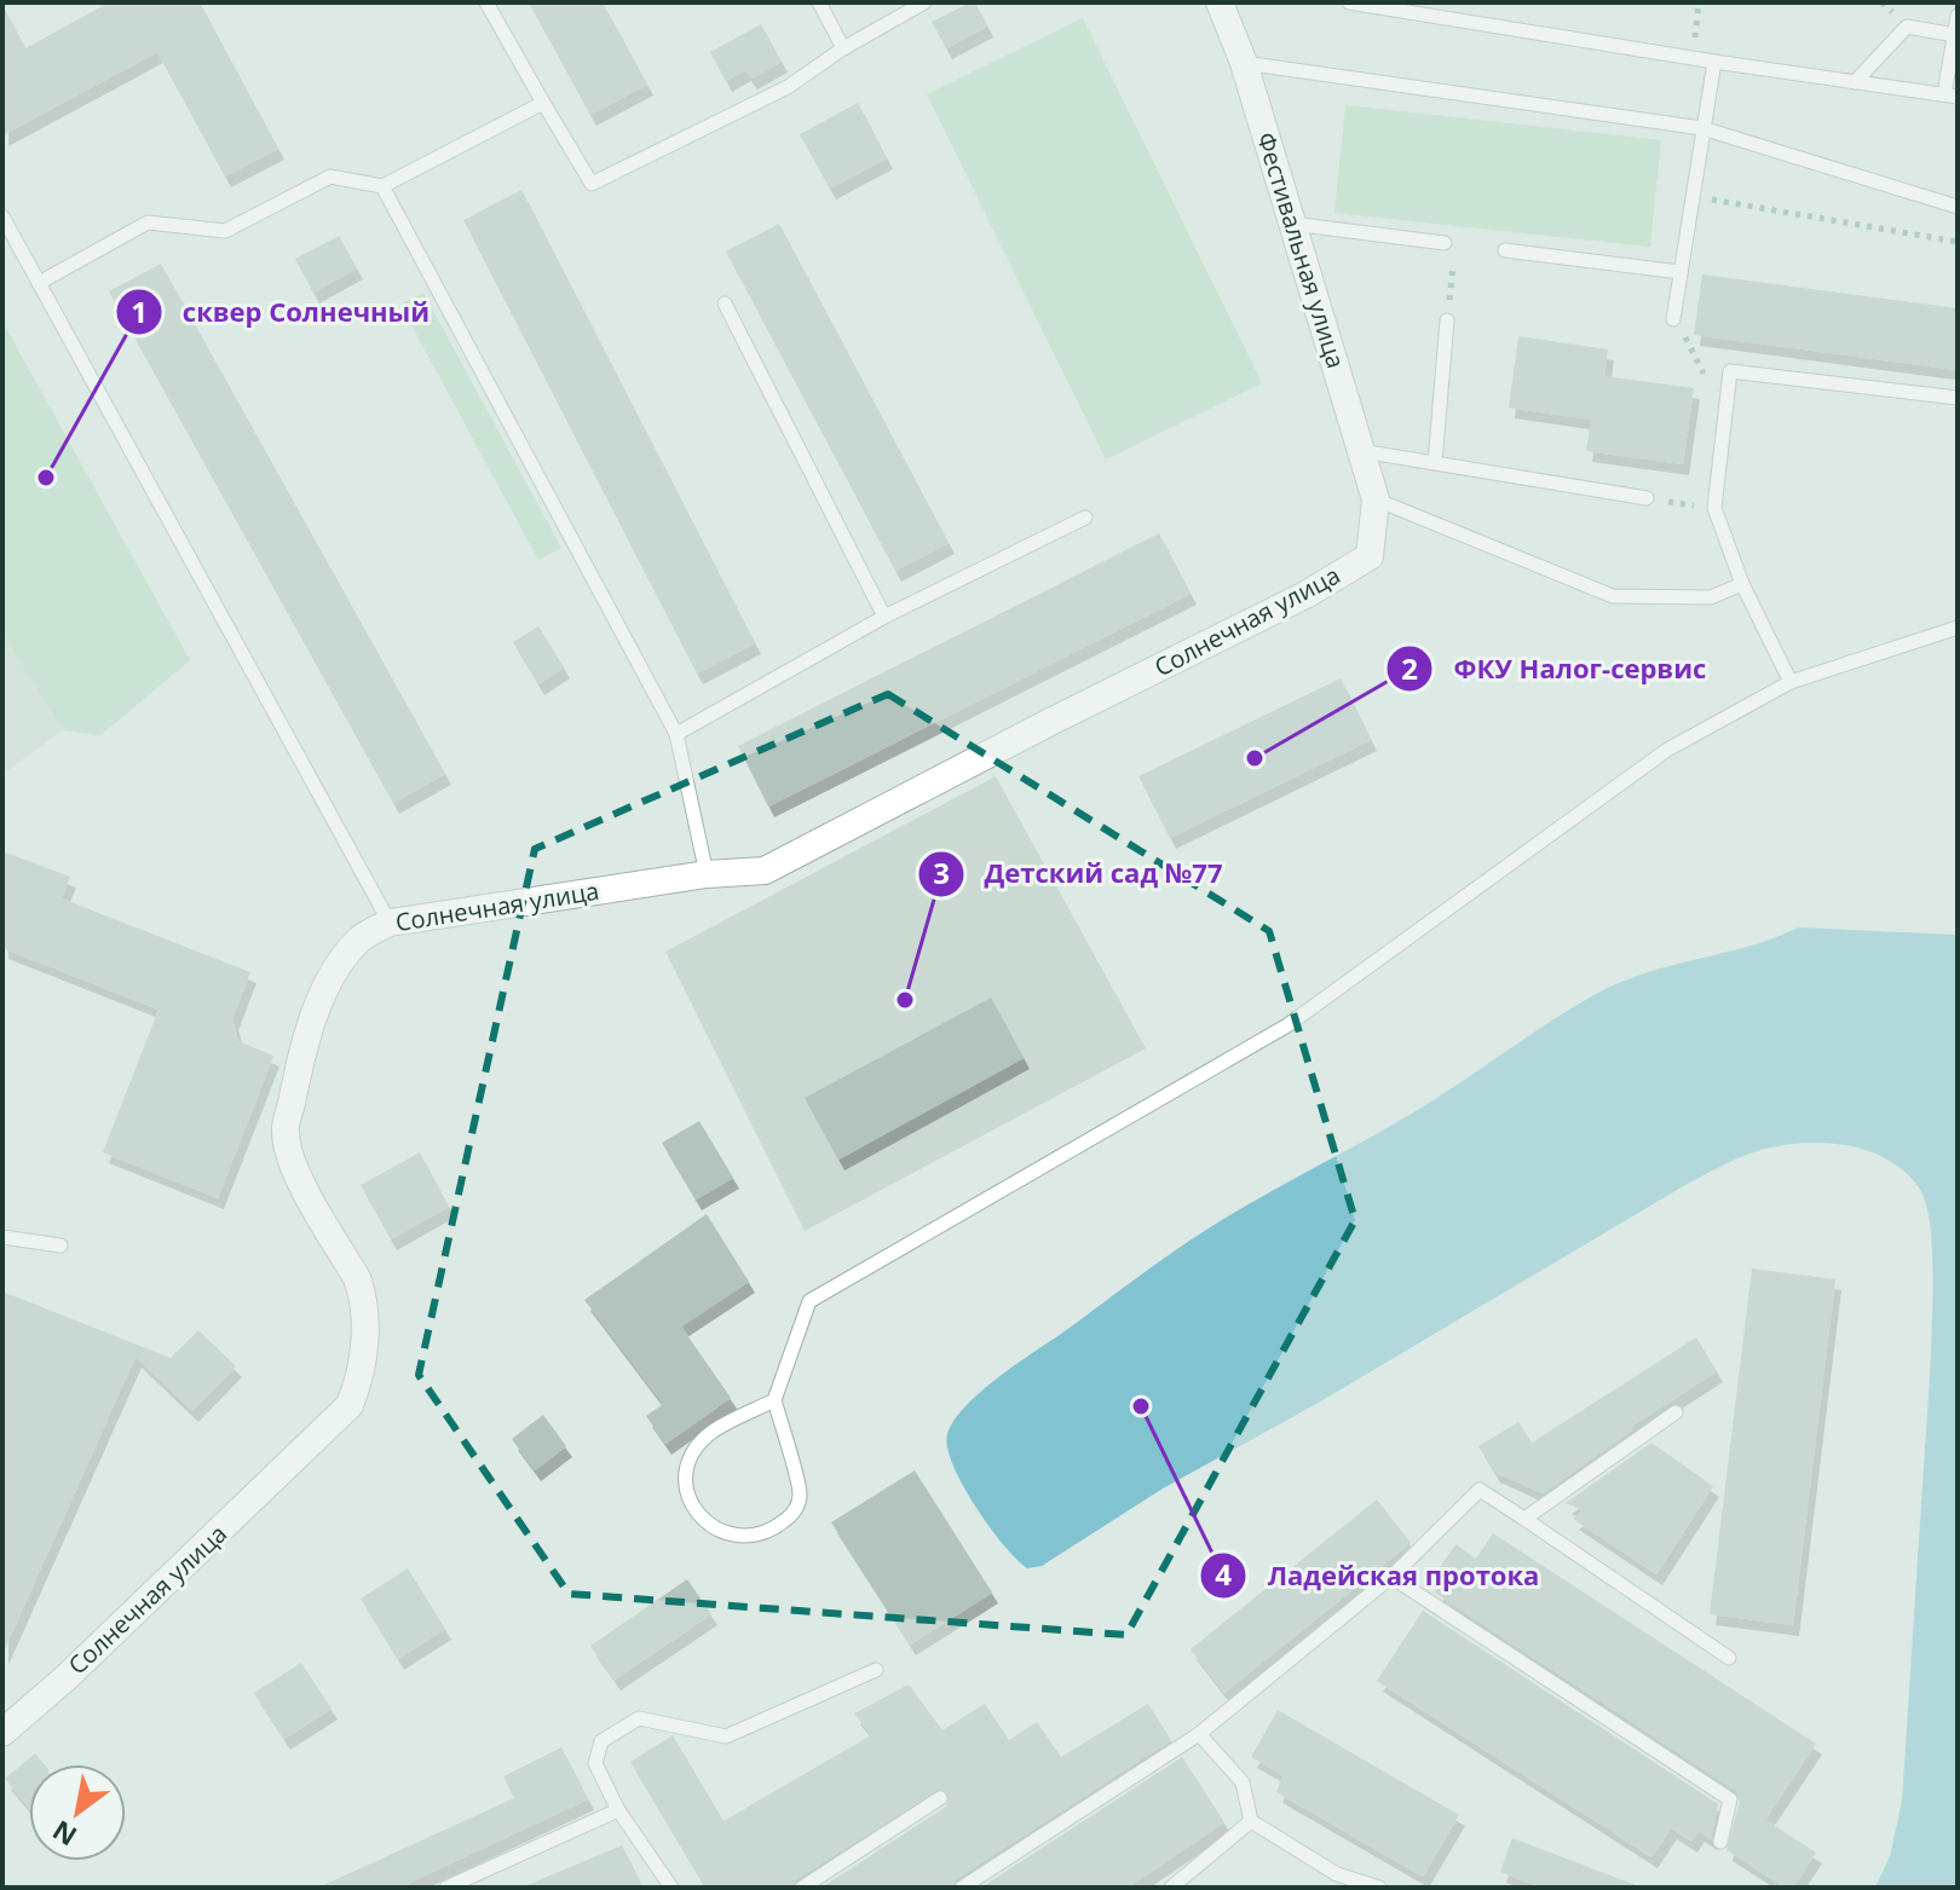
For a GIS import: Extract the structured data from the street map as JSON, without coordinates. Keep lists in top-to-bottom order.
{
  "streets": {
    "street": ["Фестивальная улица", "Солнечная улица"]
  },
  "crossings": [
    ["Фестивальная улица", "Солнечная улица"]
  ],
  "places": [
    "сквер Солнечный",
    "ФКУ Налог-сервис",
    "Детский сад №77",
    "Ладейская протока"
  ],
  "north": "bottom left"
}
